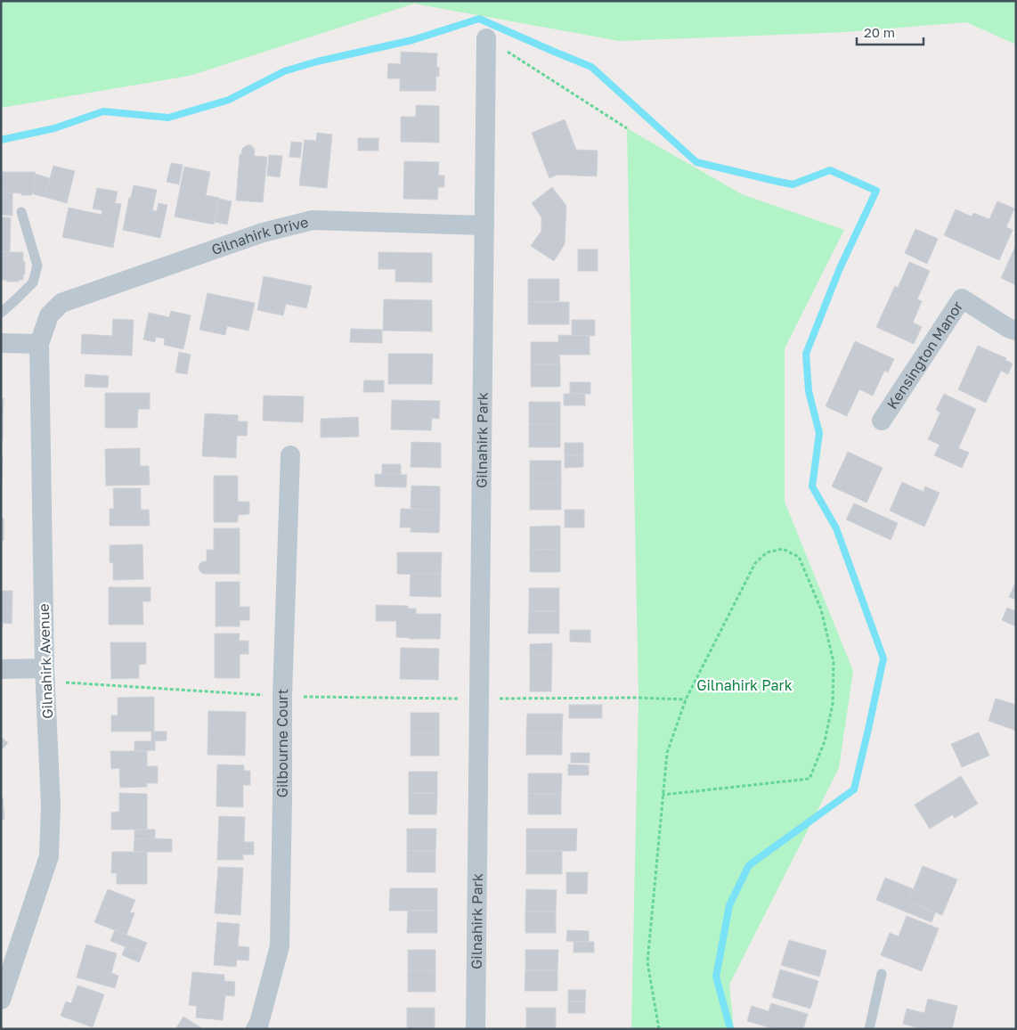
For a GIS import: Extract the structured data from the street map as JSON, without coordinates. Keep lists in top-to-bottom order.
{
  "streets": {
    "street": [
      "Gilnahirk Drive",
      "Kensington Manor",
      "Gilnahirk Park",
      "Gilnahirk Avenue",
      "Gilbourne Court"
    ]
  },
  "crossings": [
    ["Gilnahirk Drive", "Gilnahirk Park"],
    ["Gilnahirk Drive", "Gilnahirk Avenue"]
  ],
  "parks": ["Gilnahirk Park"],
  "scale_bar": "20 m"
}
